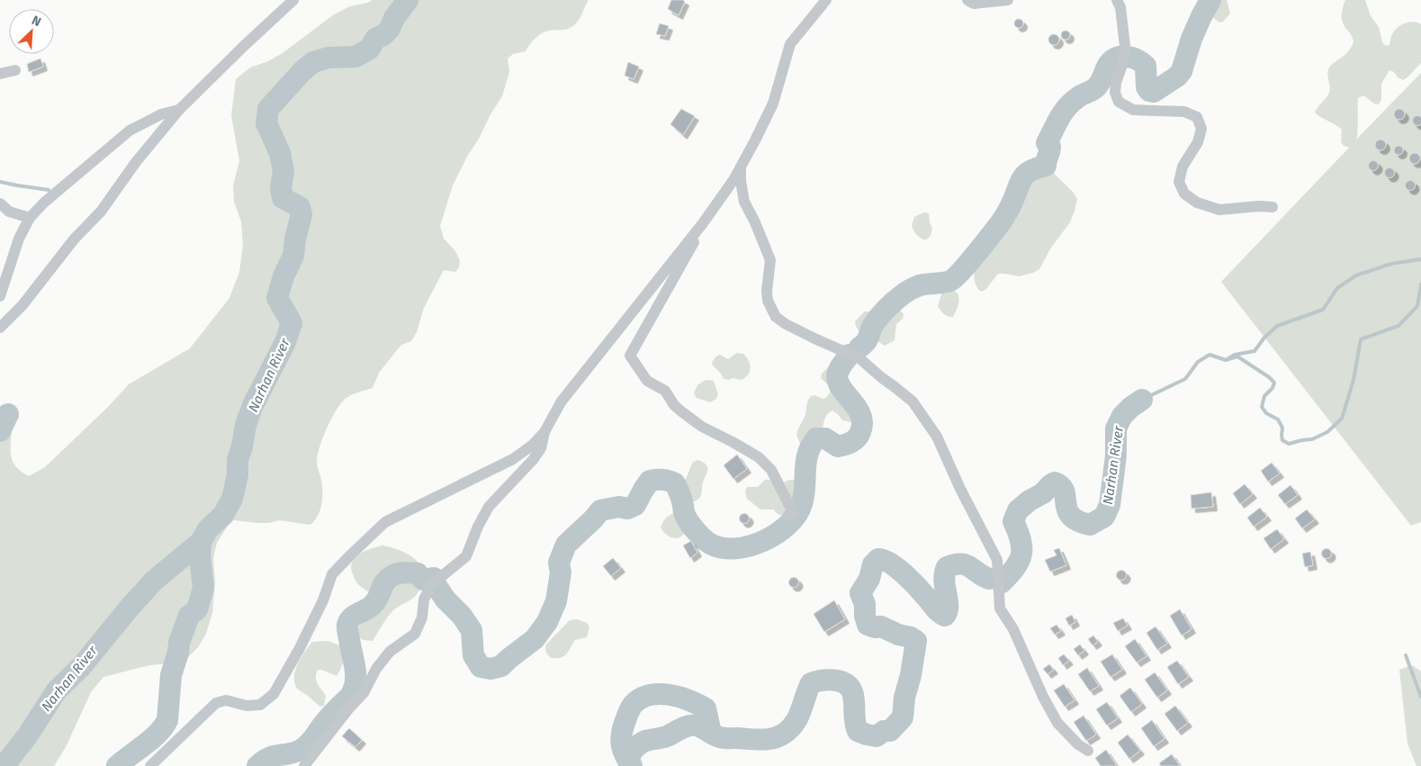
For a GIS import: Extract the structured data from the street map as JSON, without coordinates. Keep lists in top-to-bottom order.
{
  "water": ["Narhan River"],
  "north": "top right"
}
